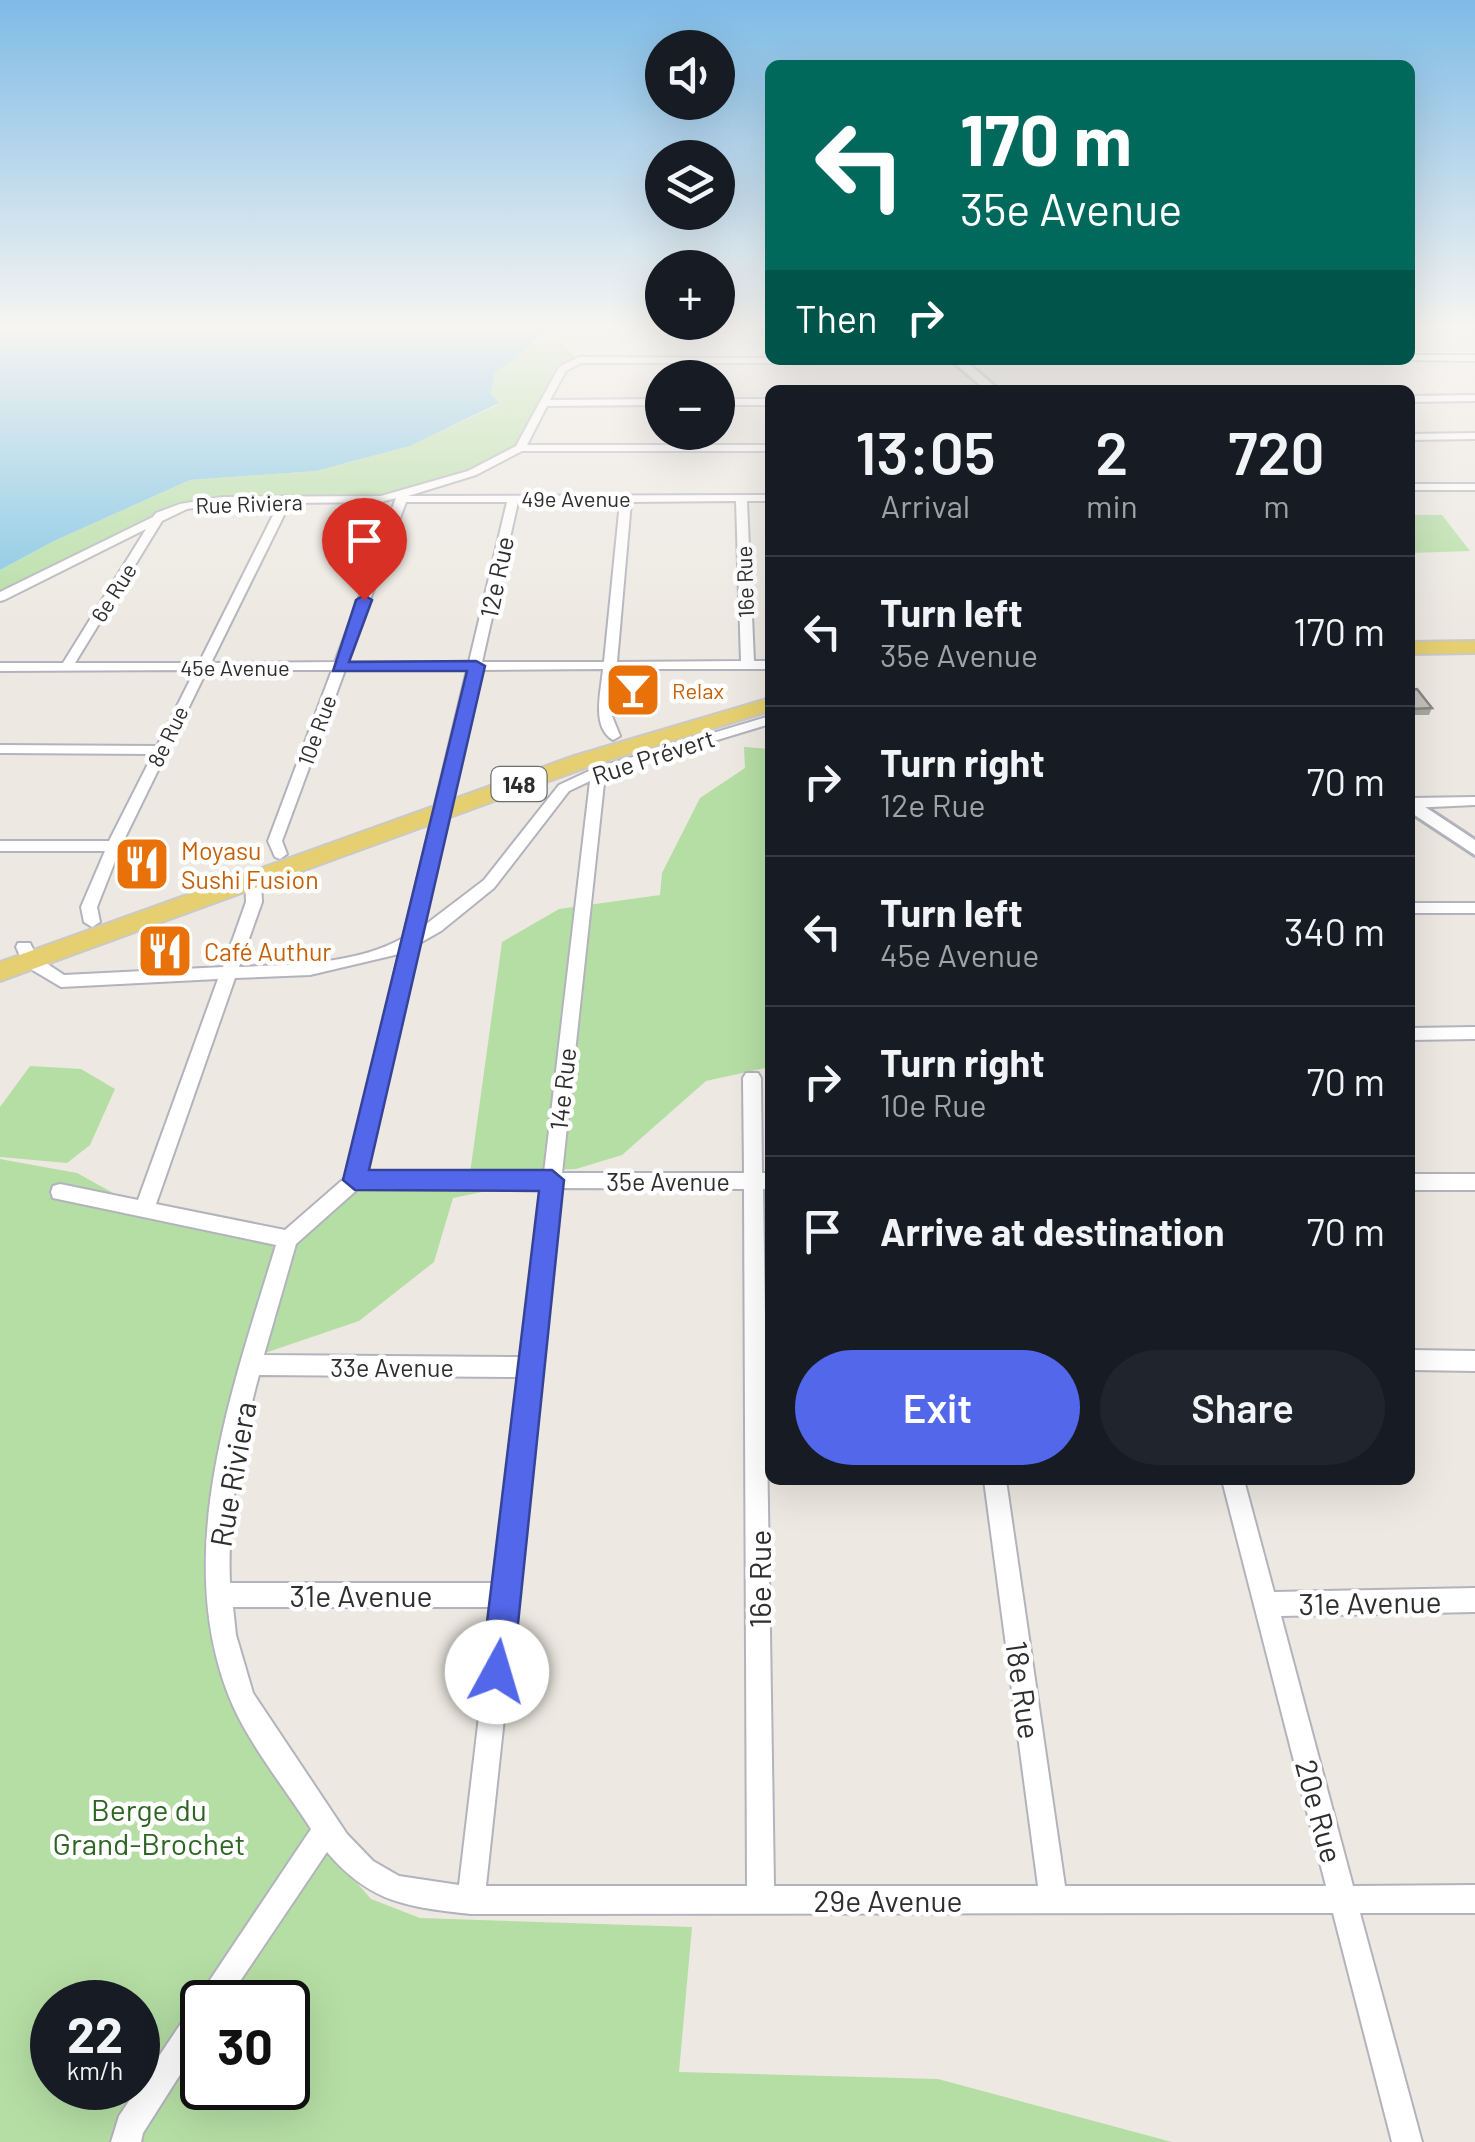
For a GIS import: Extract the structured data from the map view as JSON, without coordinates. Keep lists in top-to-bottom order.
{
  "streets": {
    "main road": ["148"],
    "street": [
      "49e Avenue",
      "Rue Riviera",
      "12e Rue",
      "16e Rue",
      "6e Rue",
      "45e Avenue",
      "10e Rue",
      "8e Rue",
      "Rue Prévert",
      "14e Rue",
      "35e Avenue",
      "33e Avenue",
      "31e Avenue",
      "18e Rue",
      "20e Rue",
      "29e Avenue"
    ]
  },
  "crossings": [
    ["49e Avenue", "Rue Riviera"],
    ["49e Avenue", "12e Rue"],
    ["49e Avenue", "16e Rue"],
    ["49e Avenue", "10e Rue"],
    ["Rue Riviera", "6e Rue"],
    ["Rue Riviera", "8e Rue"],
    ["Rue Riviera", "33e Avenue"],
    ["Rue Riviera", "31e Avenue"],
    ["Rue Riviera", "29e Avenue"],
    ["12e Rue", "45e Avenue"],
    ["12e Rue", "Rue Prévert"],
    ["12e Rue", "148"],
    ["12e Rue", "35e Avenue"],
    ["16e Rue", "45e Avenue"],
    ["16e Rue", "35e Avenue"],
    ["16e Rue", "29e Avenue"],
    ["6e Rue", "45e Avenue"],
    ["45e Avenue", "10e Rue"],
    ["45e Avenue", "8e Rue"],
    ["10e Rue", "148"],
    ["8e Rue", "148"],
    ["Rue Prévert", "148"],
    ["Rue Prévert", "14e Rue"],
    ["148", "14e Rue"],
    ["14e Rue", "35e Avenue"],
    ["14e Rue", "33e Avenue"],
    ["14e Rue", "31e Avenue"],
    ["14e Rue", "29e Avenue"],
    ["31e Avenue", "20e Rue"],
    ["18e Rue", "29e Avenue"],
    ["20e Rue", "29e Avenue"]
  ],
  "parks": ["Berge du Grand-Brochet"],
  "places": {
    "bar": ["Relax"],
    "restaurant": ["Moyasu Sushi Fusion", "Café Authur"]
  },
  "page": {
    "map_buttons": ["+", "−"],
    "turn": ["170 m", "35e Avenue"],
    "then": "Then",
    "eta": [
      "13:05",
      "Arrival",
      "2",
      "min",
      "720",
      "m"
    ],
    "list": [
      {
        "name": "Turn left",
        "note": "35e Avenue",
        "value": "170 m"
      },
      {
        "name": "Turn right",
        "note": "12e Rue",
        "value": "70 m"
      },
      {
        "name": "Turn left",
        "note": "45e Avenue",
        "value": "340 m"
      },
      {
        "name": "Turn right",
        "note": "10e Rue",
        "value": "70 m"
      },
      {
        "name": "Arrive at destination",
        "value": "70 m"
      }
    ],
    "buttons": ["Exit", "Share"],
    "speed": "22 km/h",
    "limit": "30"
  }
}
